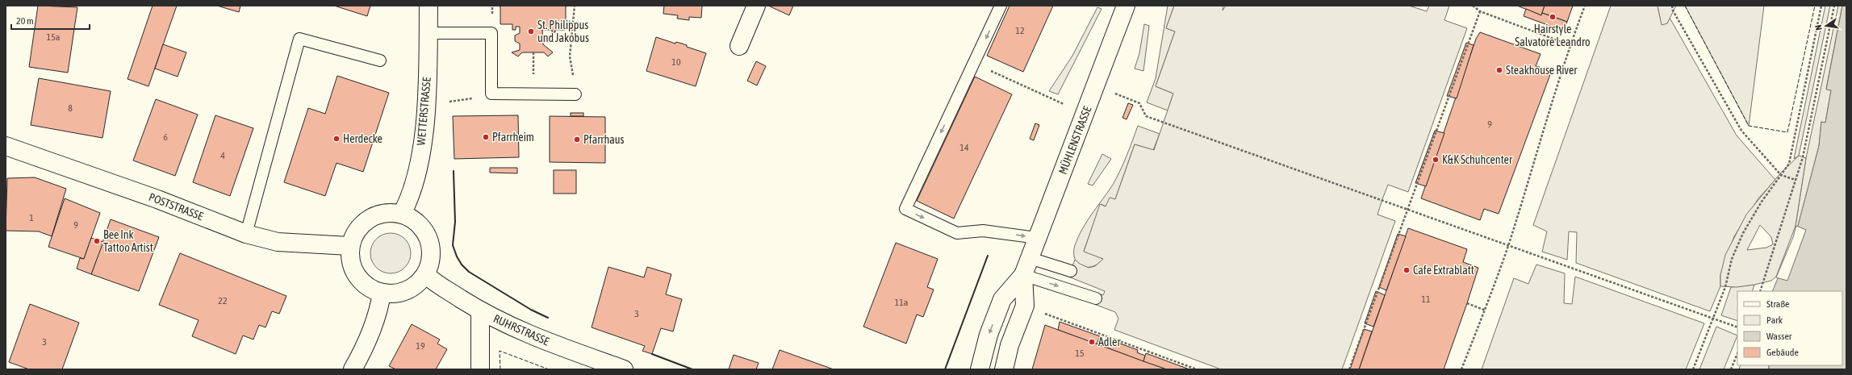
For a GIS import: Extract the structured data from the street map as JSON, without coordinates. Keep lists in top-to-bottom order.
{
  "streets": {
    "main road": [
      "WETTERSTRASSE",
      "MÜHLENSTRASSE",
      "POSTSTRASSE",
      "RUHRSTRASSE"
    ]
  },
  "crossings": [
    ["WETTERSTRASSE", "POSTSTRASSE"],
    ["WETTERSTRASSE", "RUHRSTRASSE"],
    ["POSTSTRASSE", "RUHRSTRASSE"]
  ],
  "places": [
    "Hairstyle Salvatore Leandro",
    "St. Philippus und Jakobus",
    "Steakhouse River",
    "Pfarrheim",
    "Herdecke",
    "Pfarrhaus",
    "K&K Schuhcenter",
    "Bee Ink Tattoo Artist",
    "Cafe Extrablatt",
    "Adler"
  ],
  "house_numbers": [
    "12",
    "15a",
    "10",
    "8",
    "9",
    "6",
    "14",
    "4",
    "1",
    "9",
    "11",
    "22",
    "11a",
    "3",
    "3",
    "19",
    "15"
  ],
  "legend": [
    "Straße",
    "Park",
    "Wasser",
    "Gebäude"
  ],
  "scale_bar": "20 m",
  "north": "left"
}
